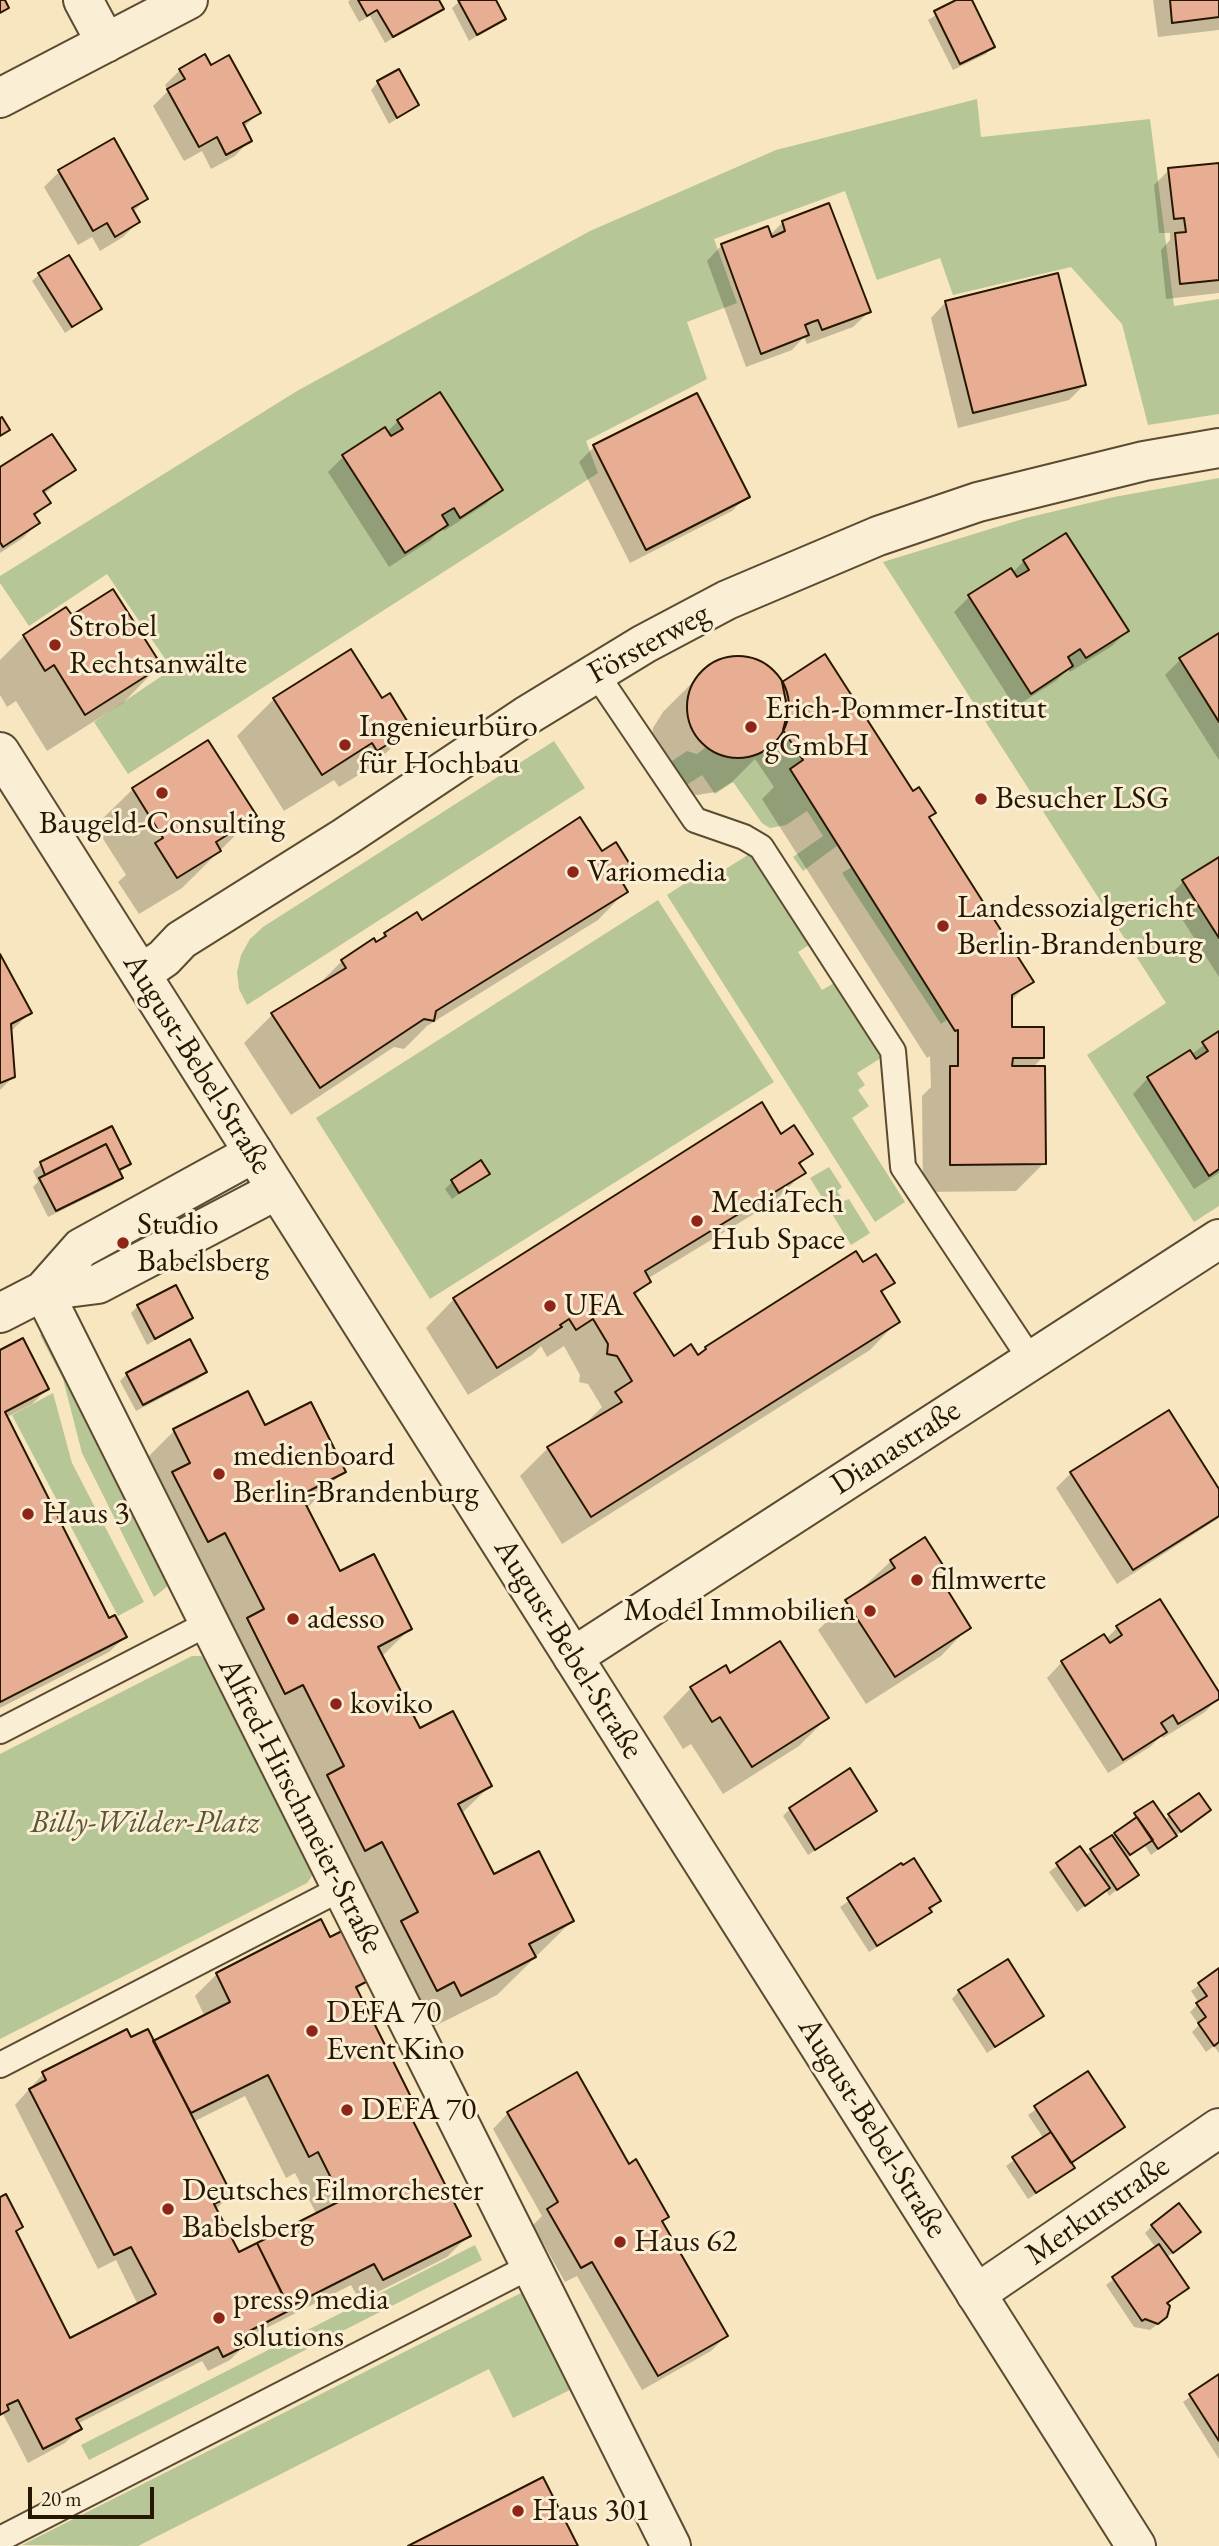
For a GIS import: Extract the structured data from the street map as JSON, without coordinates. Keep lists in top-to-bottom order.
{
  "streets": {
    "street": [
      "Försterweg",
      "August-Bebel-Straße",
      "Dianastraße",
      "Alfred-Hirschmeier-Straße",
      "Merkurstraße"
    ]
  },
  "crossings": [
    ["Försterweg", "August-Bebel-Straße"],
    ["August-Bebel-Straße", "Dianastraße"],
    ["August-Bebel-Straße", "Merkurstraße"]
  ],
  "parks": ["Billy-Wilder-Platz"],
  "places": [
    "Strobel Rechtsanwälte",
    "Erich-Pommer-Institut gGmbH",
    "Ingenieurbüro für Hochbau",
    "Baugeld-Consulting",
    "Besucher LSG",
    "Variomedia",
    "Landessozialgericht Berlin-Brandenburg",
    "MediaTech Hub Space",
    "Studio Babelsberg",
    "UFA",
    "medienboard Berlin-Brandenburg",
    "Haus 3",
    "filmwerte",
    "Model Immobilien",
    "adesso",
    "koviko",
    "DEFA 70 Event Kino",
    "DEFA 70",
    "Deutsches Filmorchester Babelsberg",
    "Haus 62",
    "press9 media solutions",
    "Haus 301"
  ],
  "scale_bar": "20 m"
}
